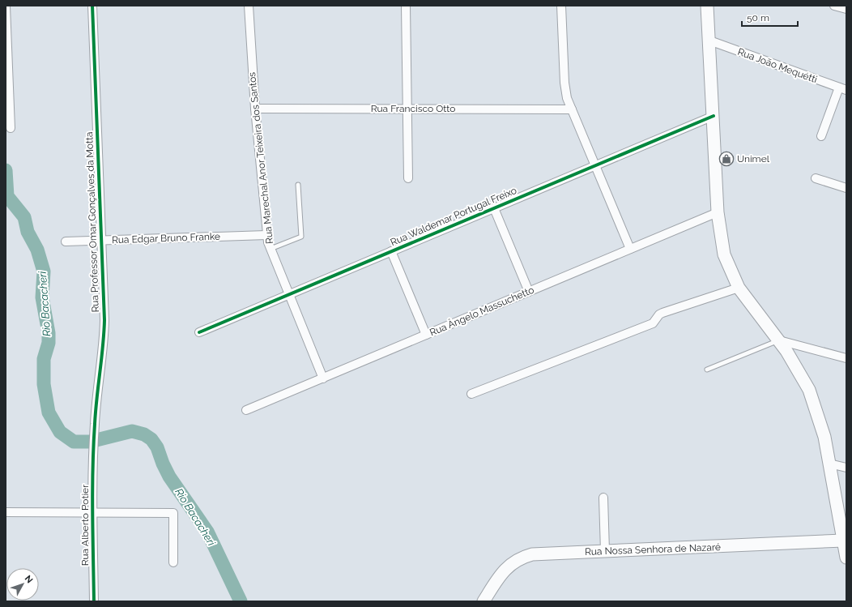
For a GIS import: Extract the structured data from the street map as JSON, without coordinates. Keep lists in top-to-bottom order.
{
  "streets": {
    "main road": ["Rua Nossa Senhora de Nazaré"],
    "street": [
      "Rua João Mequétti",
      "Rua Francisco Otto",
      "Rua Marechal Anor Teixeira dos Santos",
      "Rua Waldemar Portugal Freixo",
      "Rua Professor Omar Gonçalves da Motta",
      "Rua Edgar Bruno Franke",
      "Rua Ângelo Massuchetto",
      "Rua Alberto Potier"
    ]
  },
  "crossings": [
    ["Rua Francisco Otto", "Rua Marechal Anor Teixeira dos Santos"],
    ["Rua Marechal Anor Teixeira dos Santos", "Rua Waldemar Portugal Freixo"],
    ["Rua Marechal Anor Teixeira dos Santos", "Rua Edgar Bruno Franke"],
    ["Rua Marechal Anor Teixeira dos Santos", "Rua Ângelo Massuchetto"],
    ["Rua Professor Omar Gonçalves da Motta", "Rua Edgar Bruno Franke"],
    ["Rua Professor Omar Gonçalves da Motta", "Rua Alberto Potier"]
  ],
  "water": ["Rio Bacacheri"],
  "places": {
    "shop": ["Unimel"]
  },
  "scale_bar": "50 m",
  "north": "top right"
}
